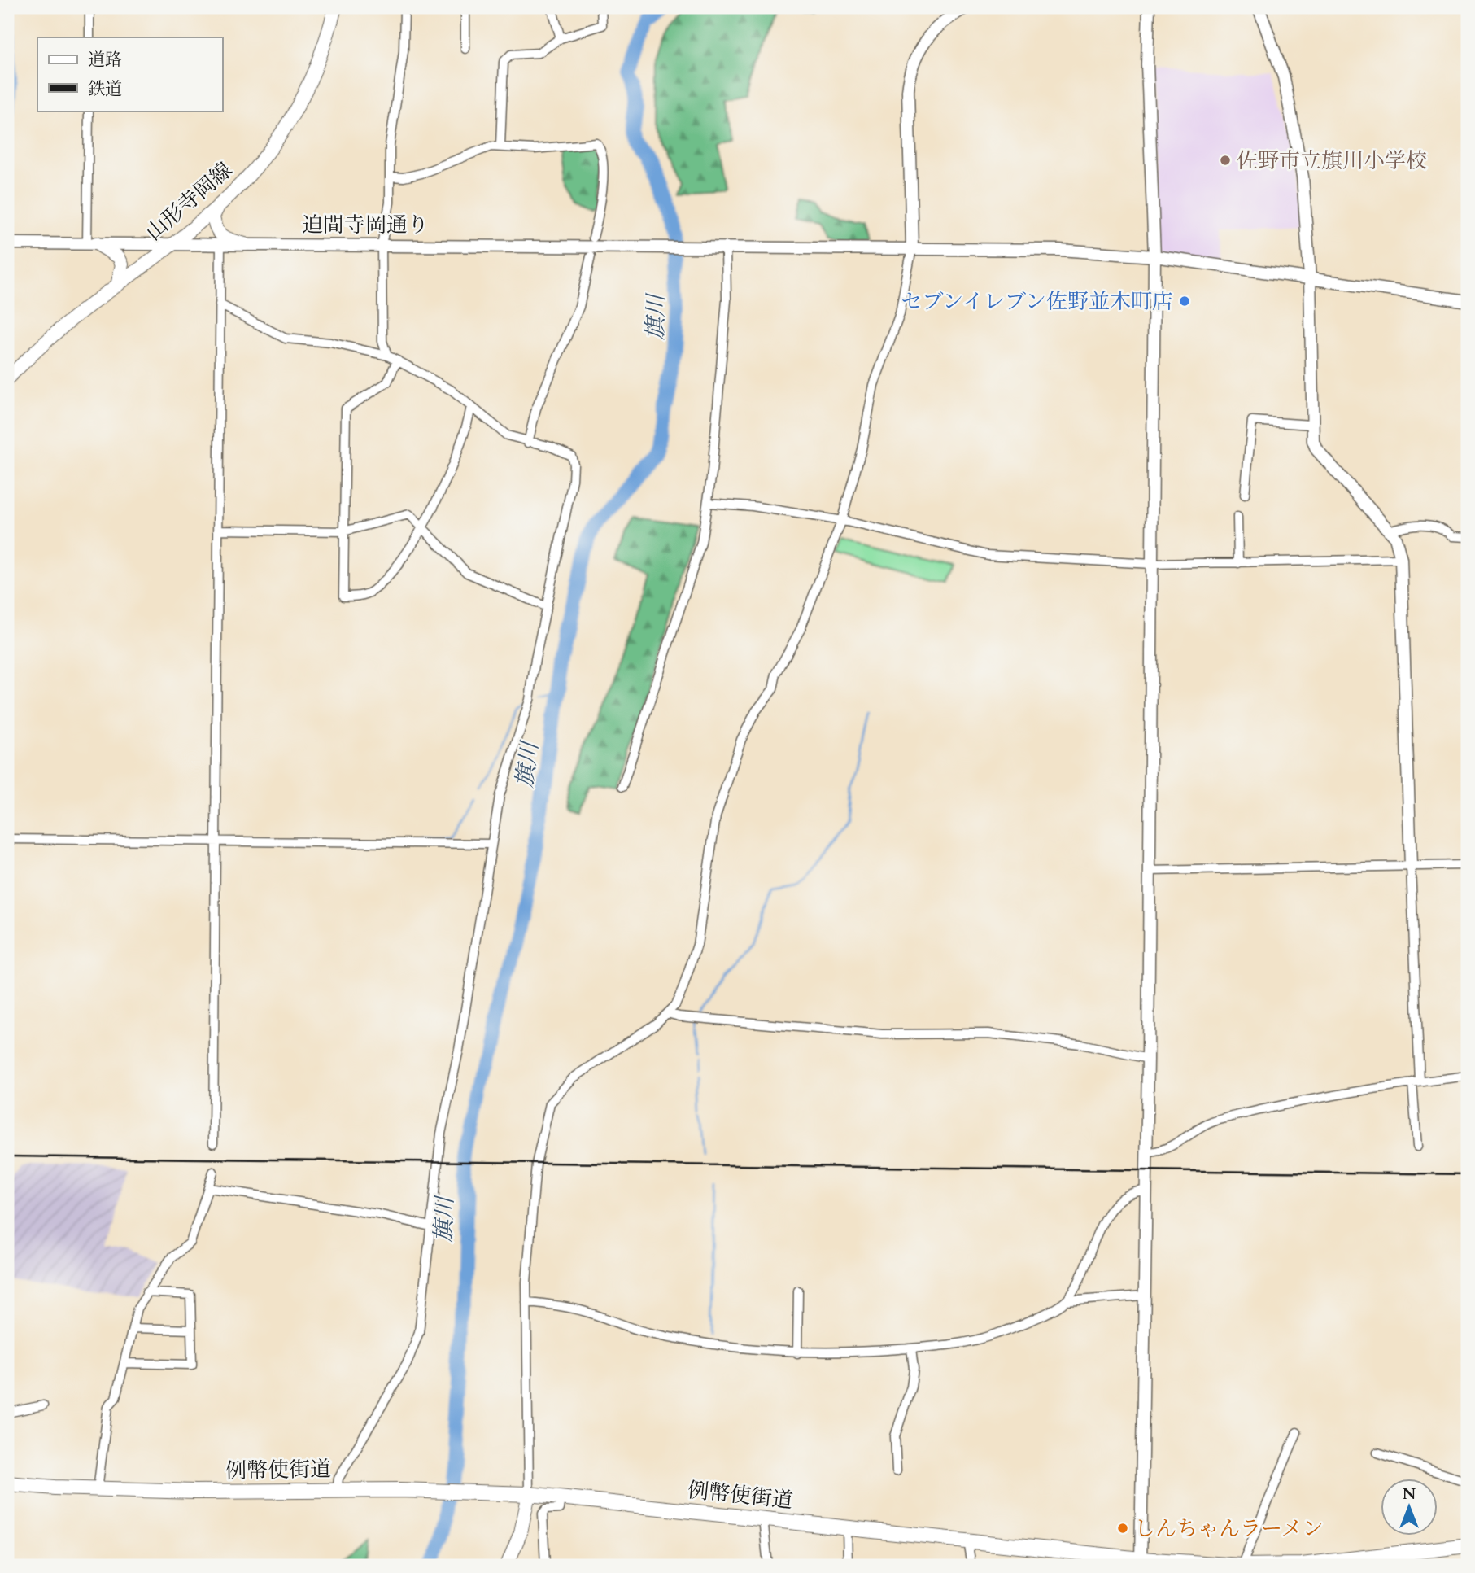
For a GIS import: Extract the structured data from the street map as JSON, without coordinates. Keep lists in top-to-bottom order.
{
  "streets": {
    "main road": ["山形寺岡線", "例幣使街道"],
    "street": ["迫間寺岡通り"]
  },
  "crossings": [
    ["山形寺岡線", "迫間寺岡通り"]
  ],
  "water": ["旗川"],
  "places": ["佐野市立旗川小学校", "セブンイレブン佐野並木町店", "しんちゃんラーメン"],
  "legend": ["道路", "鉄道"],
  "north": "top"
}
